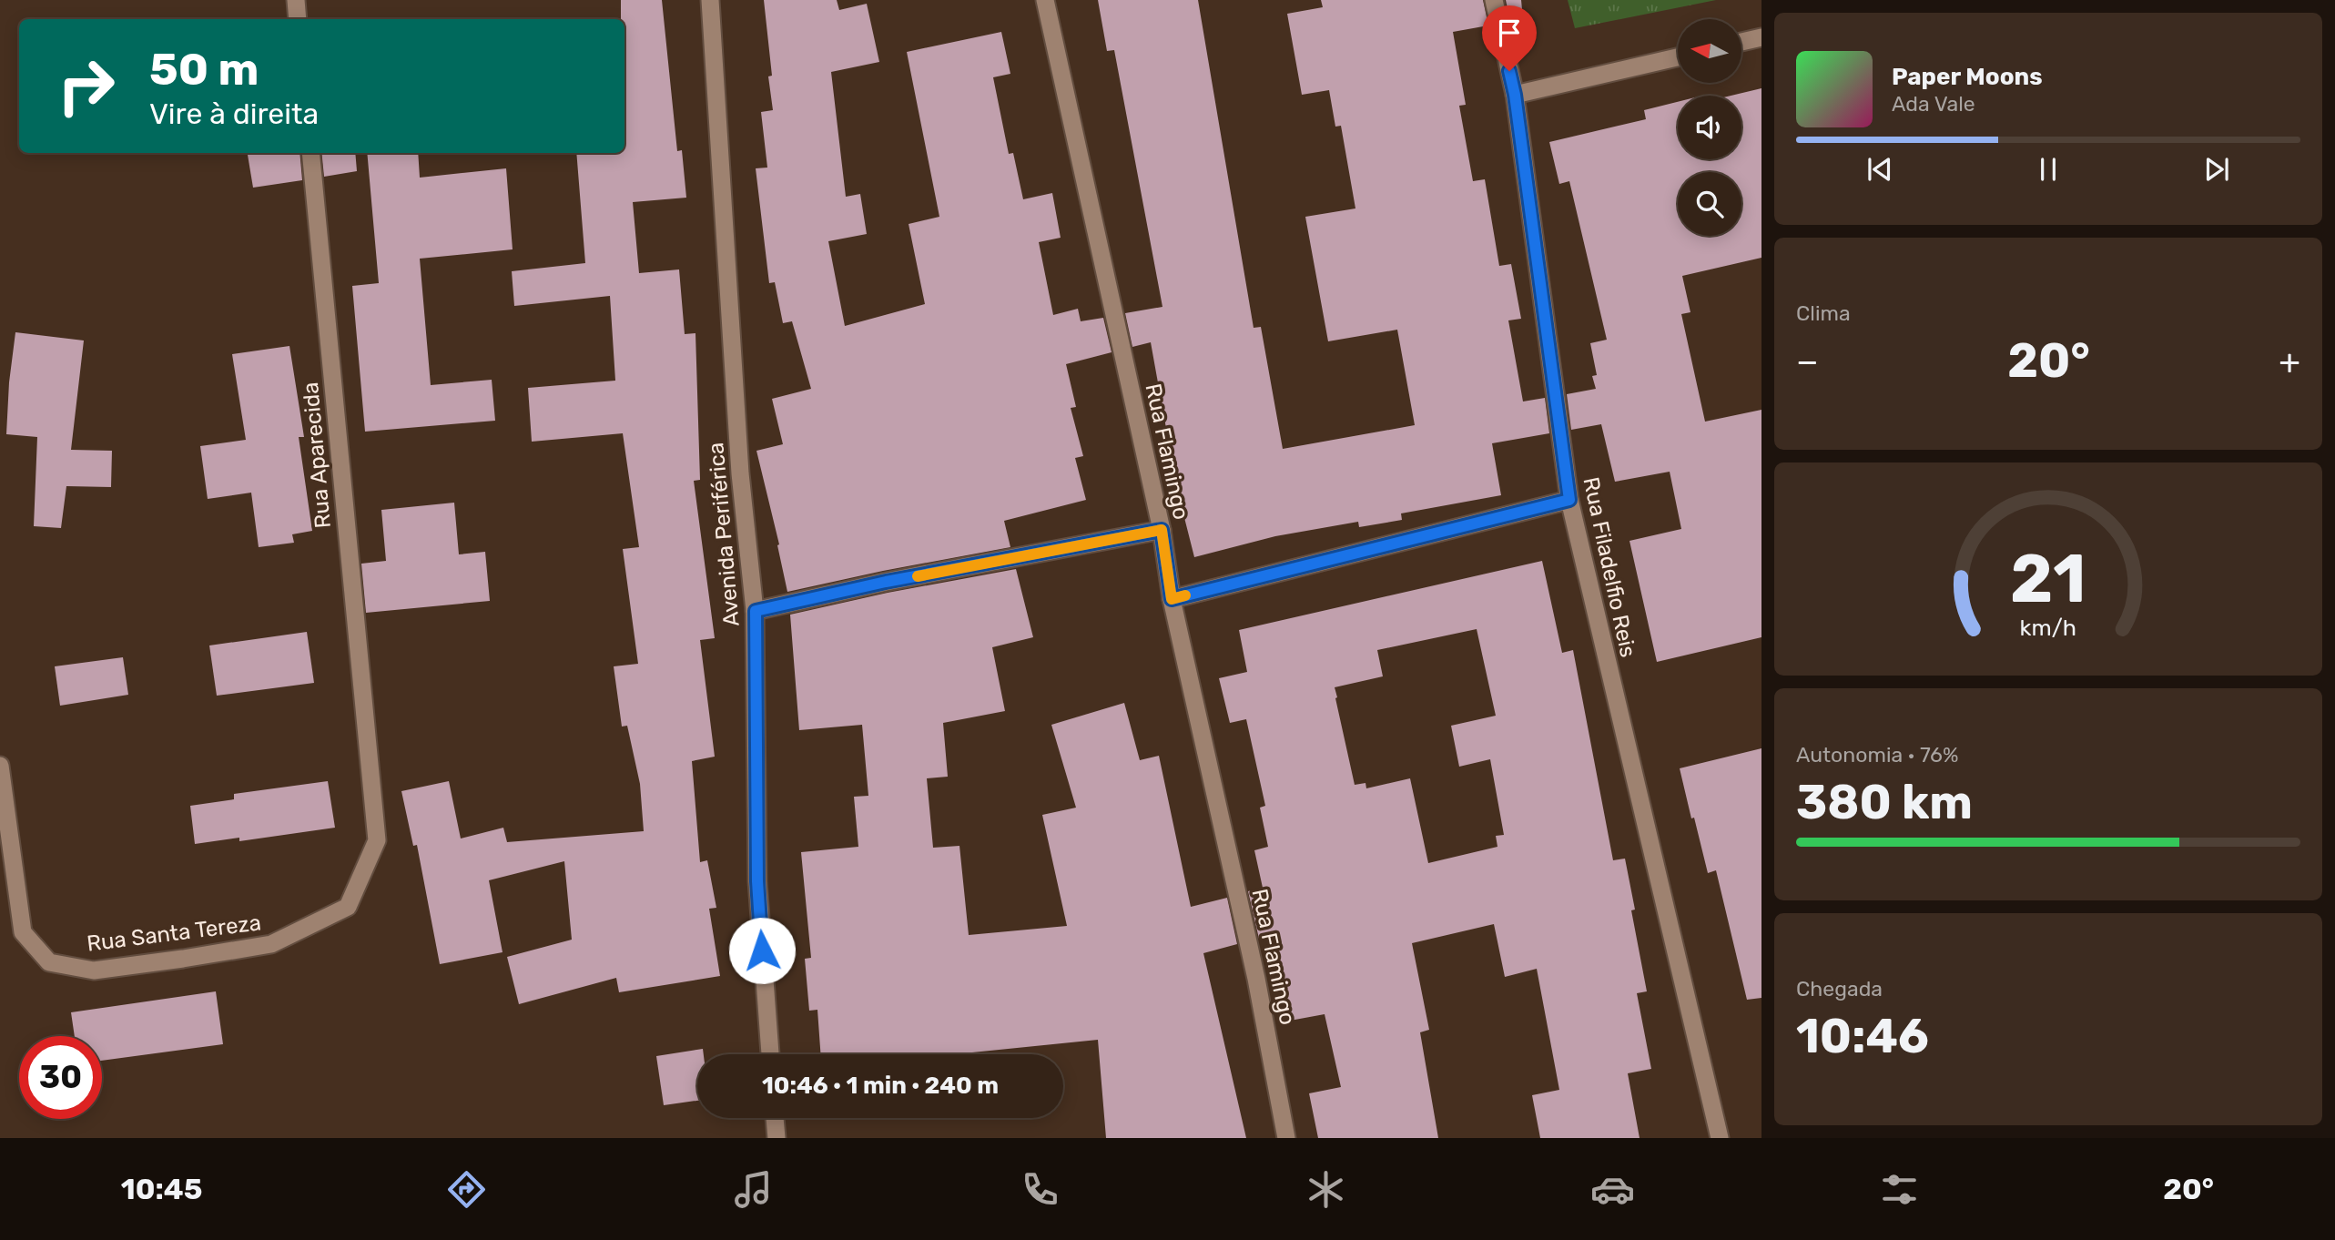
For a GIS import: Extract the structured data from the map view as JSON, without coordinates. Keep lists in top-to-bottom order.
{
  "streets": {
    "street": [
      "Rua Flamingo",
      "Rua Aparecida",
      "Avenida Periférica",
      "Rua Filadelfio Reis",
      "Rua Santa Tereza"
    ]
  },
  "crossings": [
    ["Rua Aparecida", "Rua Santa Tereza"]
  ],
  "north": "left",
  "page": {
    "turn": ["50 m", "Vire à direita"],
    "song": ["Paper Moons", "Ada Vale"],
    "tile": [
      "Clima",
      ["Autonomia · 76%", "380 km"],
      ["Chegada", "10:46"]
    ],
    "heat": ["−", "20°", "+"],
    "limit": "30",
    "trip": "10:46 · 1 min · 240 m",
    "tabs": ["10:45", "20°"],
    "gauge": ["21", "km/h"]
  }
}
